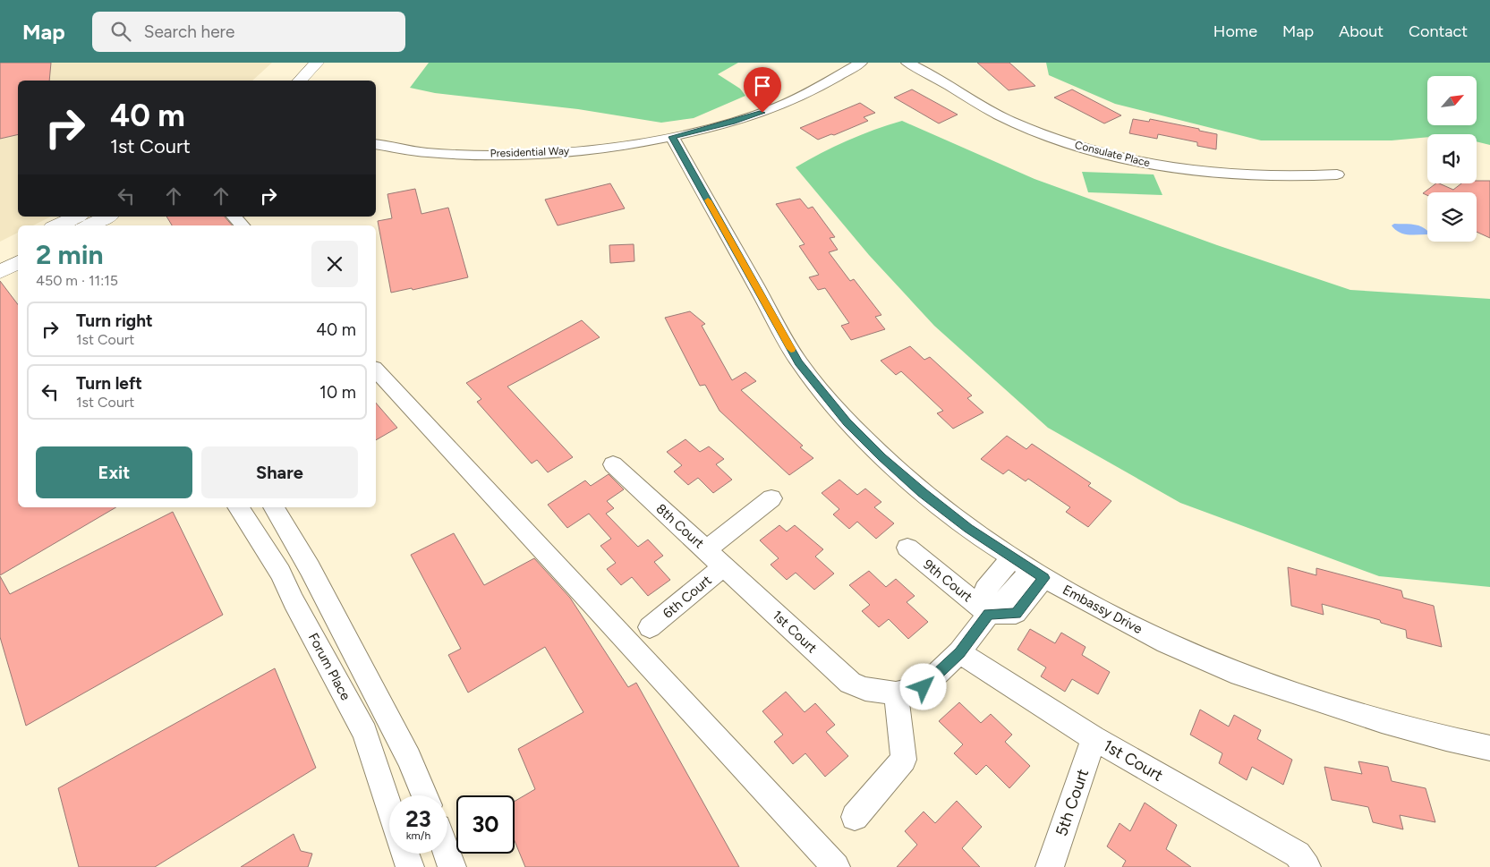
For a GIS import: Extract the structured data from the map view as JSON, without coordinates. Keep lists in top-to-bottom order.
{
  "streets": {
    "street": [
      "Presidential Way",
      "Consulate Place",
      "8th Court",
      "9th Court",
      "6th Court",
      "Embassy Drive",
      "1st Court",
      "Forum Place",
      "5th Court"
    ]
  },
  "crossings": [
    ["Presidential Way", "Embassy Drive"],
    ["8th Court", "1st Court"],
    ["9th Court", "1st Court"],
    ["6th Court", "1st Court"],
    ["1st Court", "5th Court"]
  ],
  "north": "top right",
  "page": {
    "header": "Map",
    "search": "Search here",
    "nav": [
      "Home",
      "Map",
      "About",
      "Contact"
    ],
    "turn": ["40 m", "1st Court"],
    "heading": ["2 min", "450 m · 11:15"],
    "list": [
      {
        "name": "Turn right",
        "note": "1st Court",
        "value": "40 m"
      },
      {
        "name": "Turn left",
        "note": "1st Court",
        "value": "10 m"
      }
    ],
    "buttons": ["Exit", "Share"],
    "speed": "23 km/h",
    "limit": "30"
  }
}
